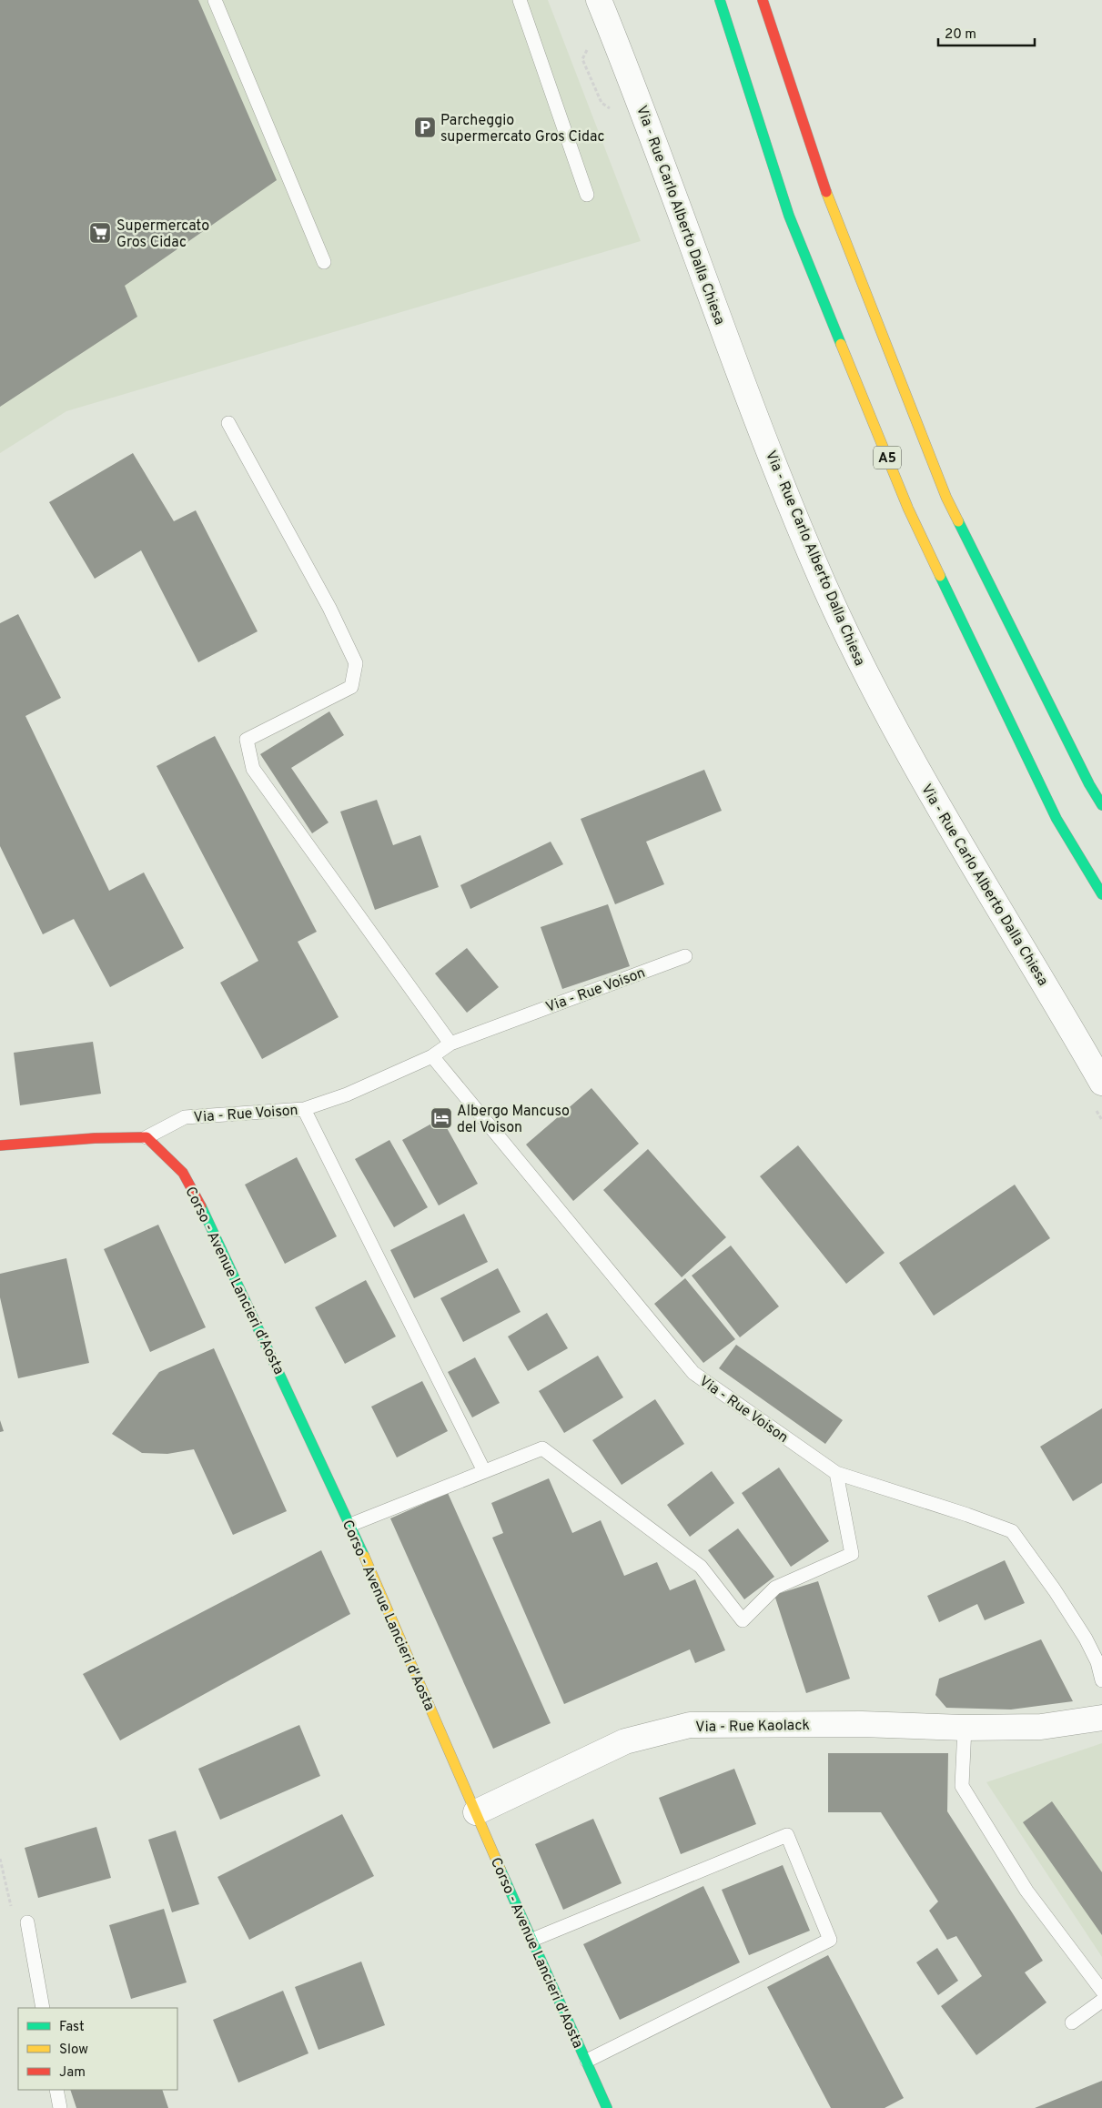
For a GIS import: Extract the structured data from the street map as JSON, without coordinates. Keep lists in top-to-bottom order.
{
  "streets": {
    "main road": ["A5", "Via - Rue Voison", "Corso - Avenue Lancieri d'Aosta"],
    "street": ["Via - Rue Carlo Alberto Dalla Chiesa", "Via - Rue Kaolack"]
  },
  "crossings": [
    ["Via - Rue Voison", "Corso - Avenue Lancieri d'Aosta"],
    ["Corso - Avenue Lancieri d'Aosta", "Via - Rue Kaolack"]
  ],
  "places": {
    "parking": ["Parcheggio supermercato Gros Cidac"],
    "supermarket": ["Supermercato Gros Cidac"],
    "hotel": ["Albergo Mancuso del Voison"]
  },
  "legend": ["Fast", "Slow", "Jam"],
  "scale_bar": "20 m"
}
